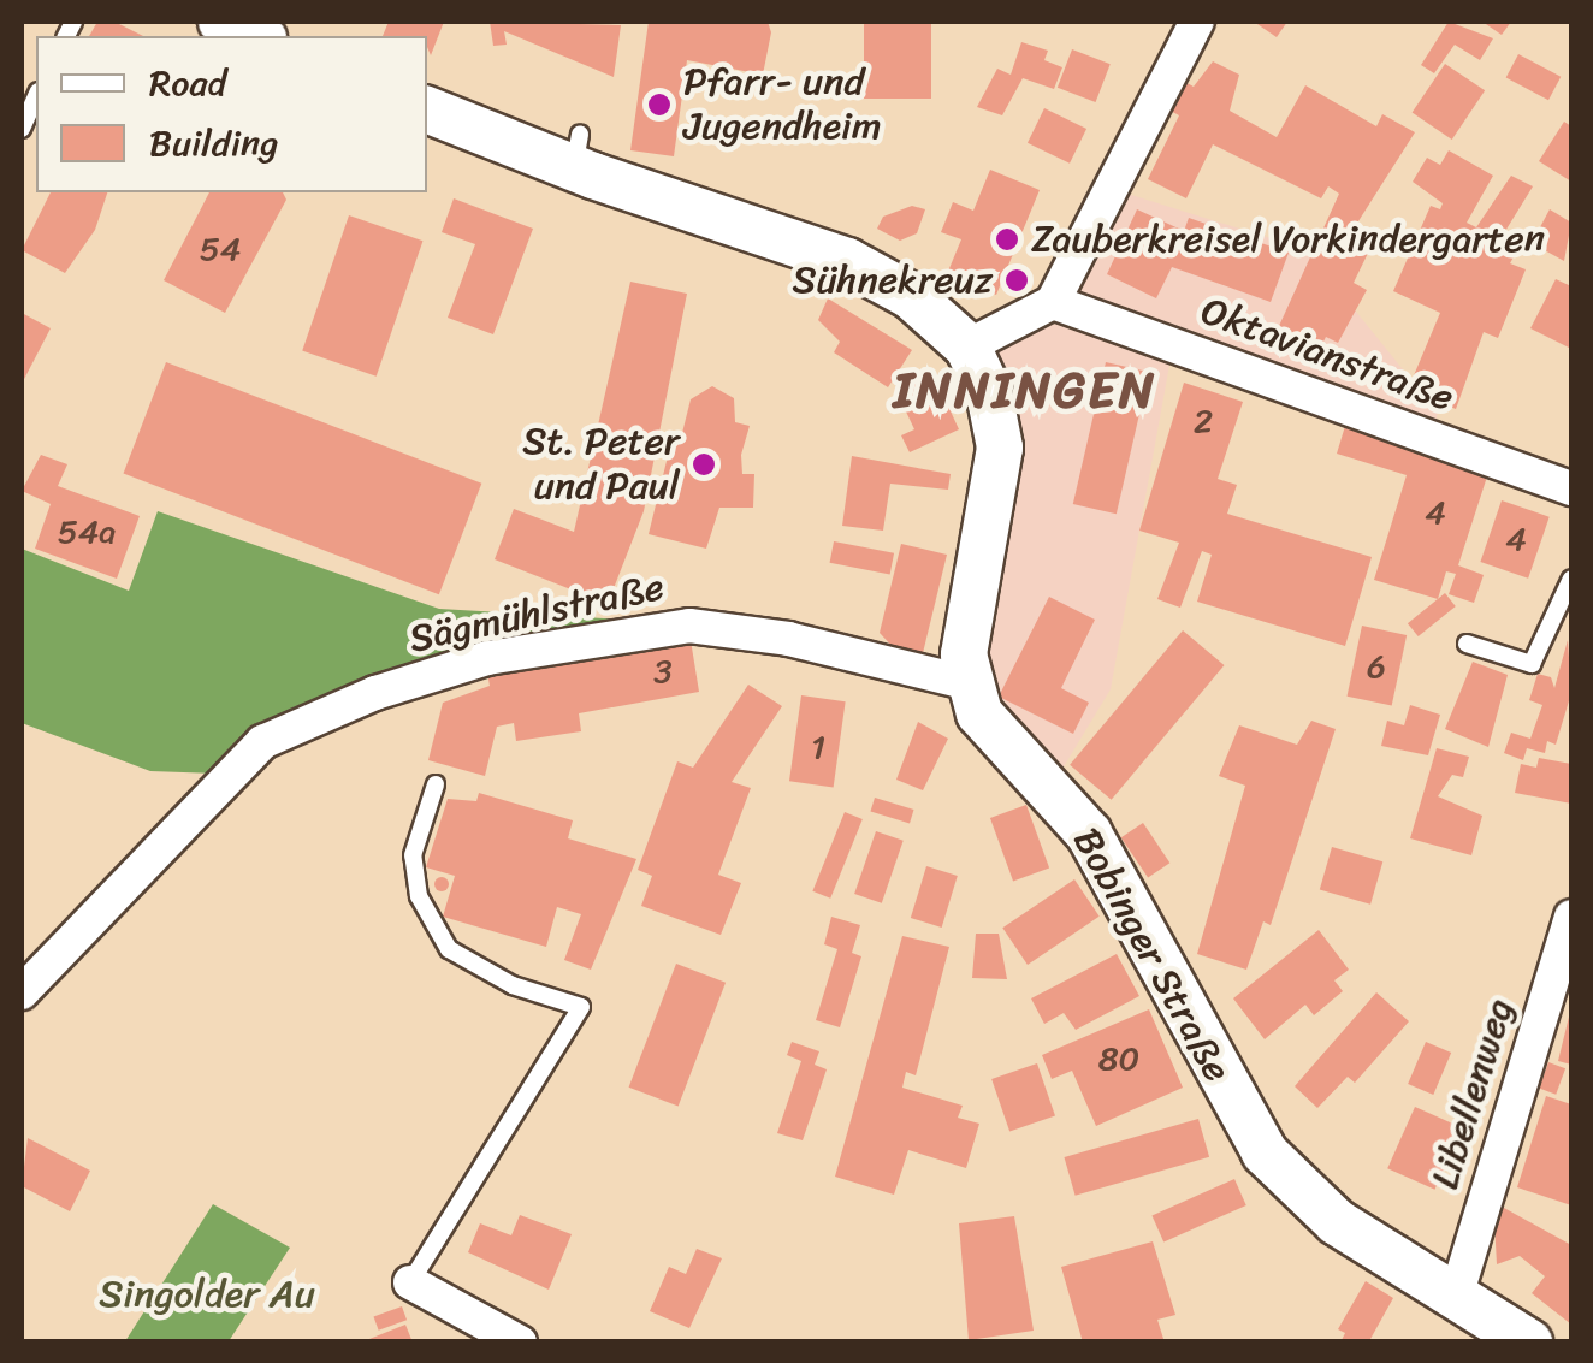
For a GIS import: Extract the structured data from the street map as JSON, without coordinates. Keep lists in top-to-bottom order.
{
  "streets": {
    "main road": ["Bobinger Straße"],
    "street": ["Oktavianstraße", "Sägmühlstraße", "Libellenweg"]
  },
  "crossings": [
    ["Sägmühlstraße", "Bobinger Straße"],
    ["Bobinger Straße", "Libellenweg"]
  ],
  "districts": ["INNINGEN"],
  "parks": ["Singolder Au"],
  "places": [
    "Pfarr- und Jugendheim",
    "Zauberkreisel Vorkindergarten",
    "Sühnekreuz",
    "St. Peter und Paul"
  ],
  "house_numbers": [
    "54",
    "2",
    "4",
    "54a",
    "4",
    "6",
    "3",
    "1",
    "80"
  ],
  "legend": ["Road", "Building"]
}
